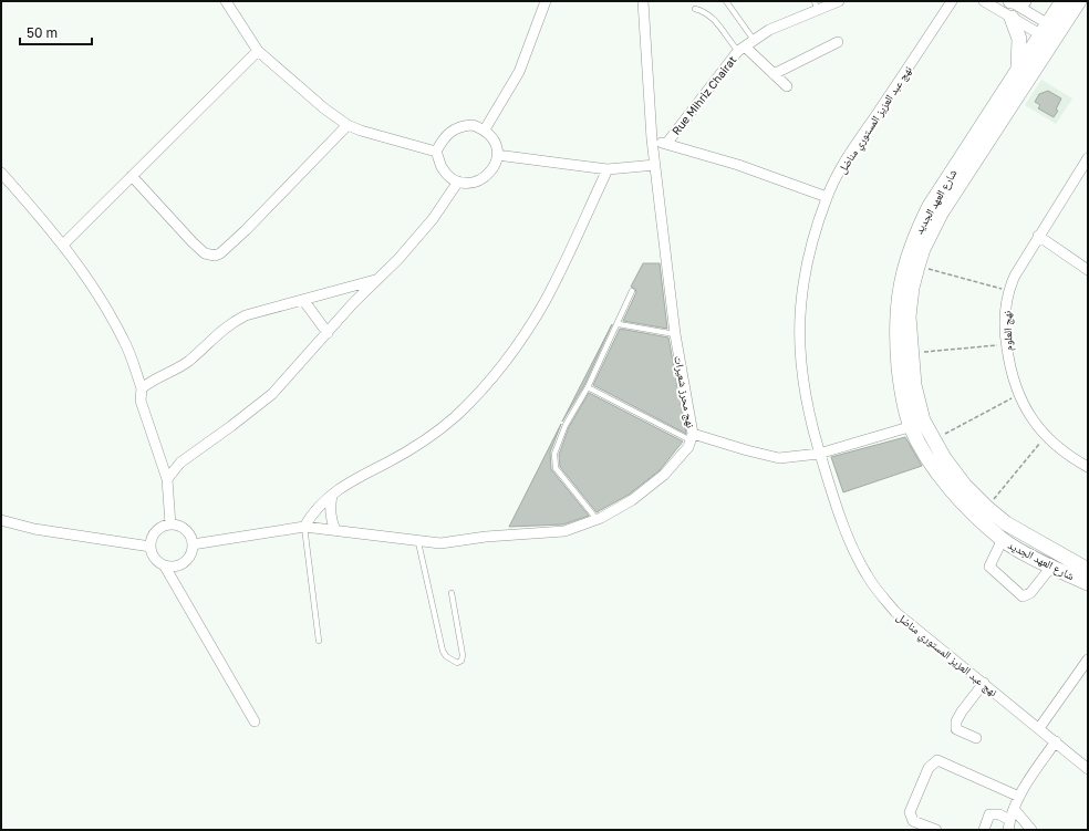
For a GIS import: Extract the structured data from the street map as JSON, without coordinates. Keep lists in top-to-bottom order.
{
  "streets": {
    "main road": ["شارع العهد الجديد"],
    "street": [
      "Rue Mihriz Chairat",
      "نهج عبد العزيز المستوري مناضل",
      "نهج العلوم",
      "نهج محرز شعيرات"
    ]
  },
  "crossings": [
    ["نهج عبد العزيز المستوري مناضل", "نهج محرز شعيرات"],
    ["شارع العهد الجديد", "نهج محرز شعيرات"]
  ],
  "scale_bar": "50 m"
}
